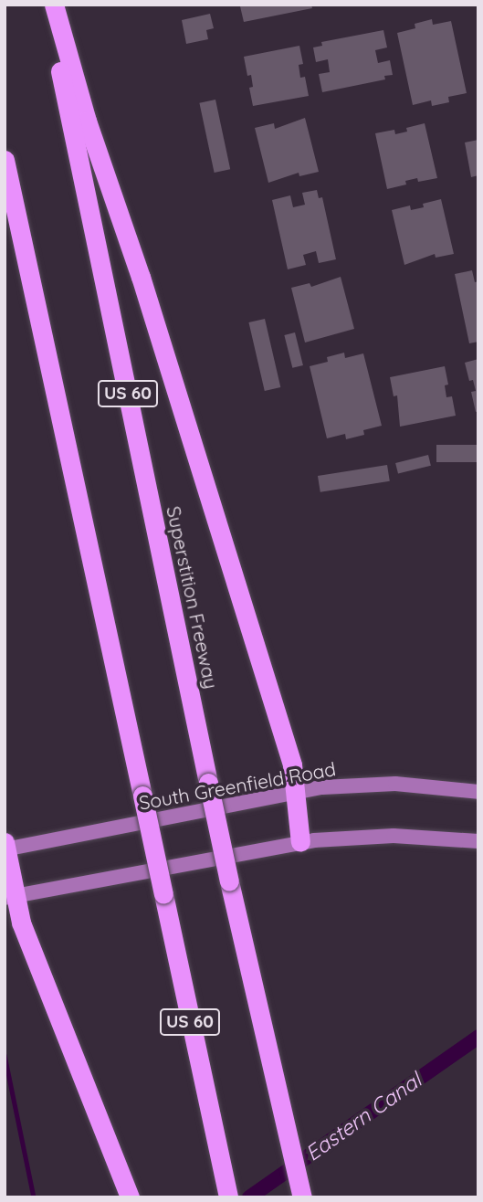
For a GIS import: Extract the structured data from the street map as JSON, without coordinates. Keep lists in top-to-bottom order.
{
  "streets": {
    "highway": ["US 60", "Superstition Freeway"],
    "main road": ["South Greenfield Road"]
  },
  "water": ["Eastern Canal"]
}
